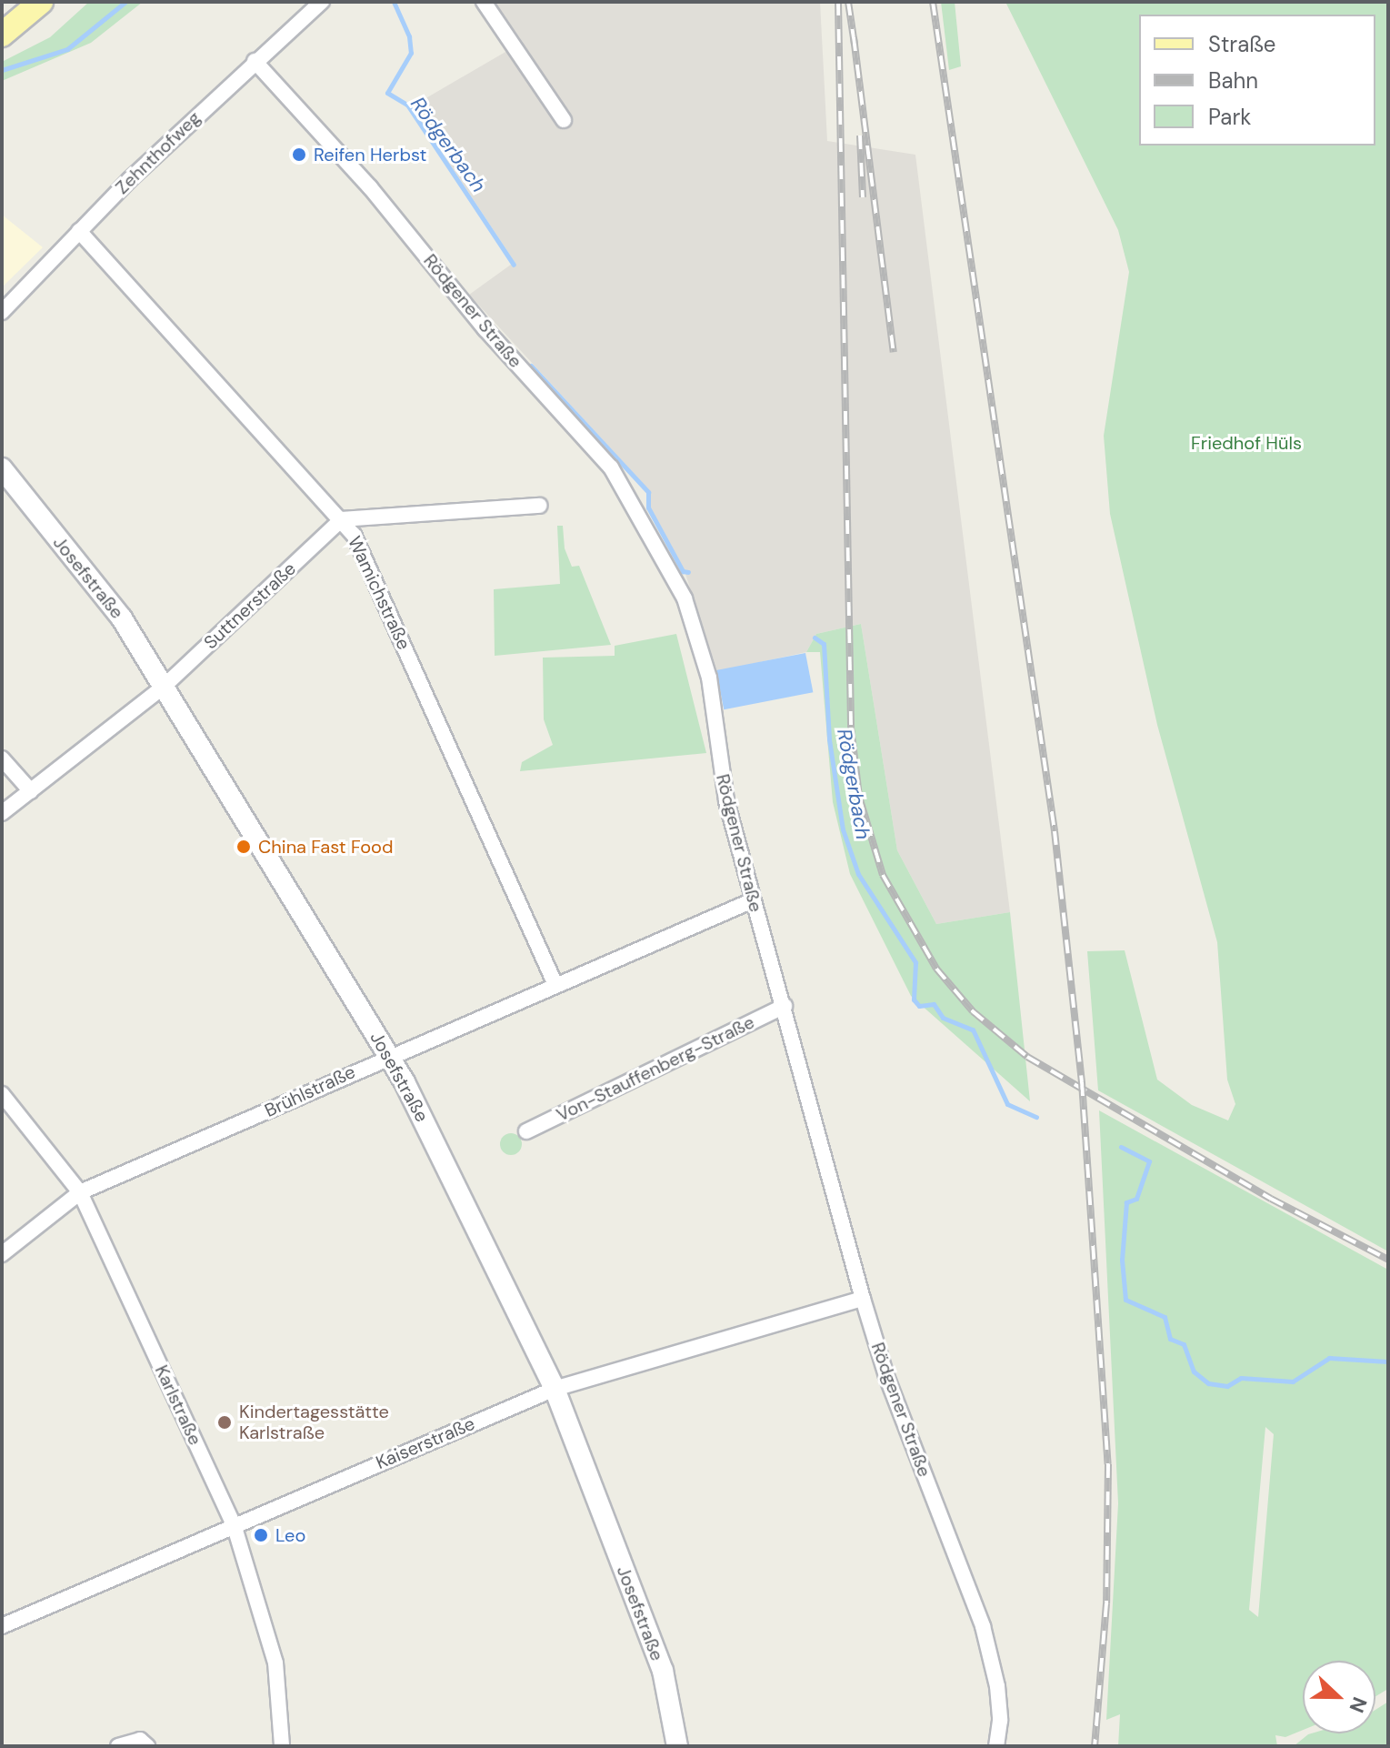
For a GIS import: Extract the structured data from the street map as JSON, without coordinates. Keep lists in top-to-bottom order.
{
  "streets": {
    "street": [
      "Zehnthofweg",
      "Rödgener Straße",
      "Josefstraße",
      "Wamichstraße",
      "Suttnerstraße",
      "Von-Stauffenberg-Straße",
      "Brühlstraße",
      "Karlstraße",
      "Kaiserstraße"
    ]
  },
  "crossings": [
    ["Zehnthofweg", "Rödgener Straße"],
    ["Zehnthofweg", "Wamichstraße"],
    ["Rödgener Straße", "Von-Stauffenberg-Straße"],
    ["Rödgener Straße", "Brühlstraße"],
    ["Rödgener Straße", "Kaiserstraße"],
    ["Josefstraße", "Suttnerstraße"],
    ["Josefstraße", "Brühlstraße"],
    ["Josefstraße", "Kaiserstraße"],
    ["Wamichstraße", "Suttnerstraße"],
    ["Wamichstraße", "Brühlstraße"],
    ["Brühlstraße", "Karlstraße"],
    ["Karlstraße", "Kaiserstraße"]
  ],
  "water": ["Rödgerbach"],
  "parks": ["Friedhof Hüls"],
  "places": [
    "Reifen Herbst",
    "China Fast Food",
    "Kindertagesstätte Karlstraße",
    "Leo"
  ],
  "legend": ["Straße", "Bahn", "Park"],
  "north": "right"
}
